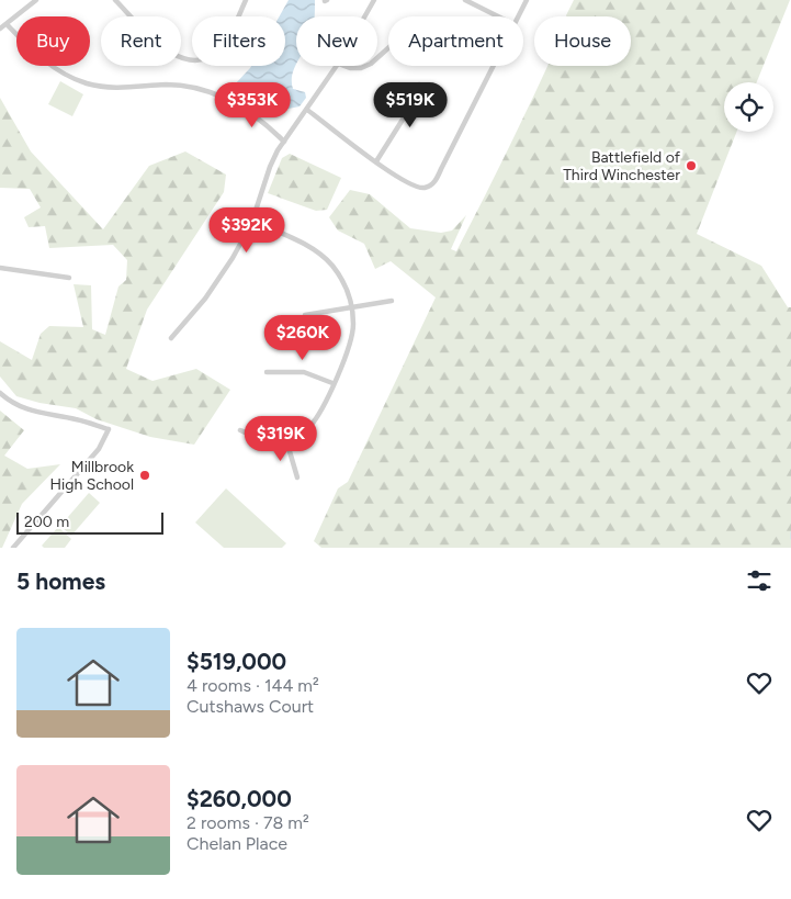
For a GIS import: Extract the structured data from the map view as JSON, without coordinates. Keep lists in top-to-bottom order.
{
  "places": ["Battlefield of Third Winchester", "Millbrook High School"],
  "scale_bar": "200 m",
  "page": {
    "chip": [
      "Buy",
      "Rent",
      "Filters",
      "New",
      "Apartment",
      "House"
    ],
    "price": [
      "$353K",
      "$519K",
      "$392K",
      "$260K",
      "$319K"
    ],
    "scale": "200 m",
    "heading": "5 homes",
    "list": [
      {
        "name": "$519,000",
        "note": "4 rooms · 144 m² · Cutshaws Court"
      },
      {
        "name": "$260,000",
        "note": "2 rooms · 78 m² · Chelan Place"
      }
    ]
  }
}
